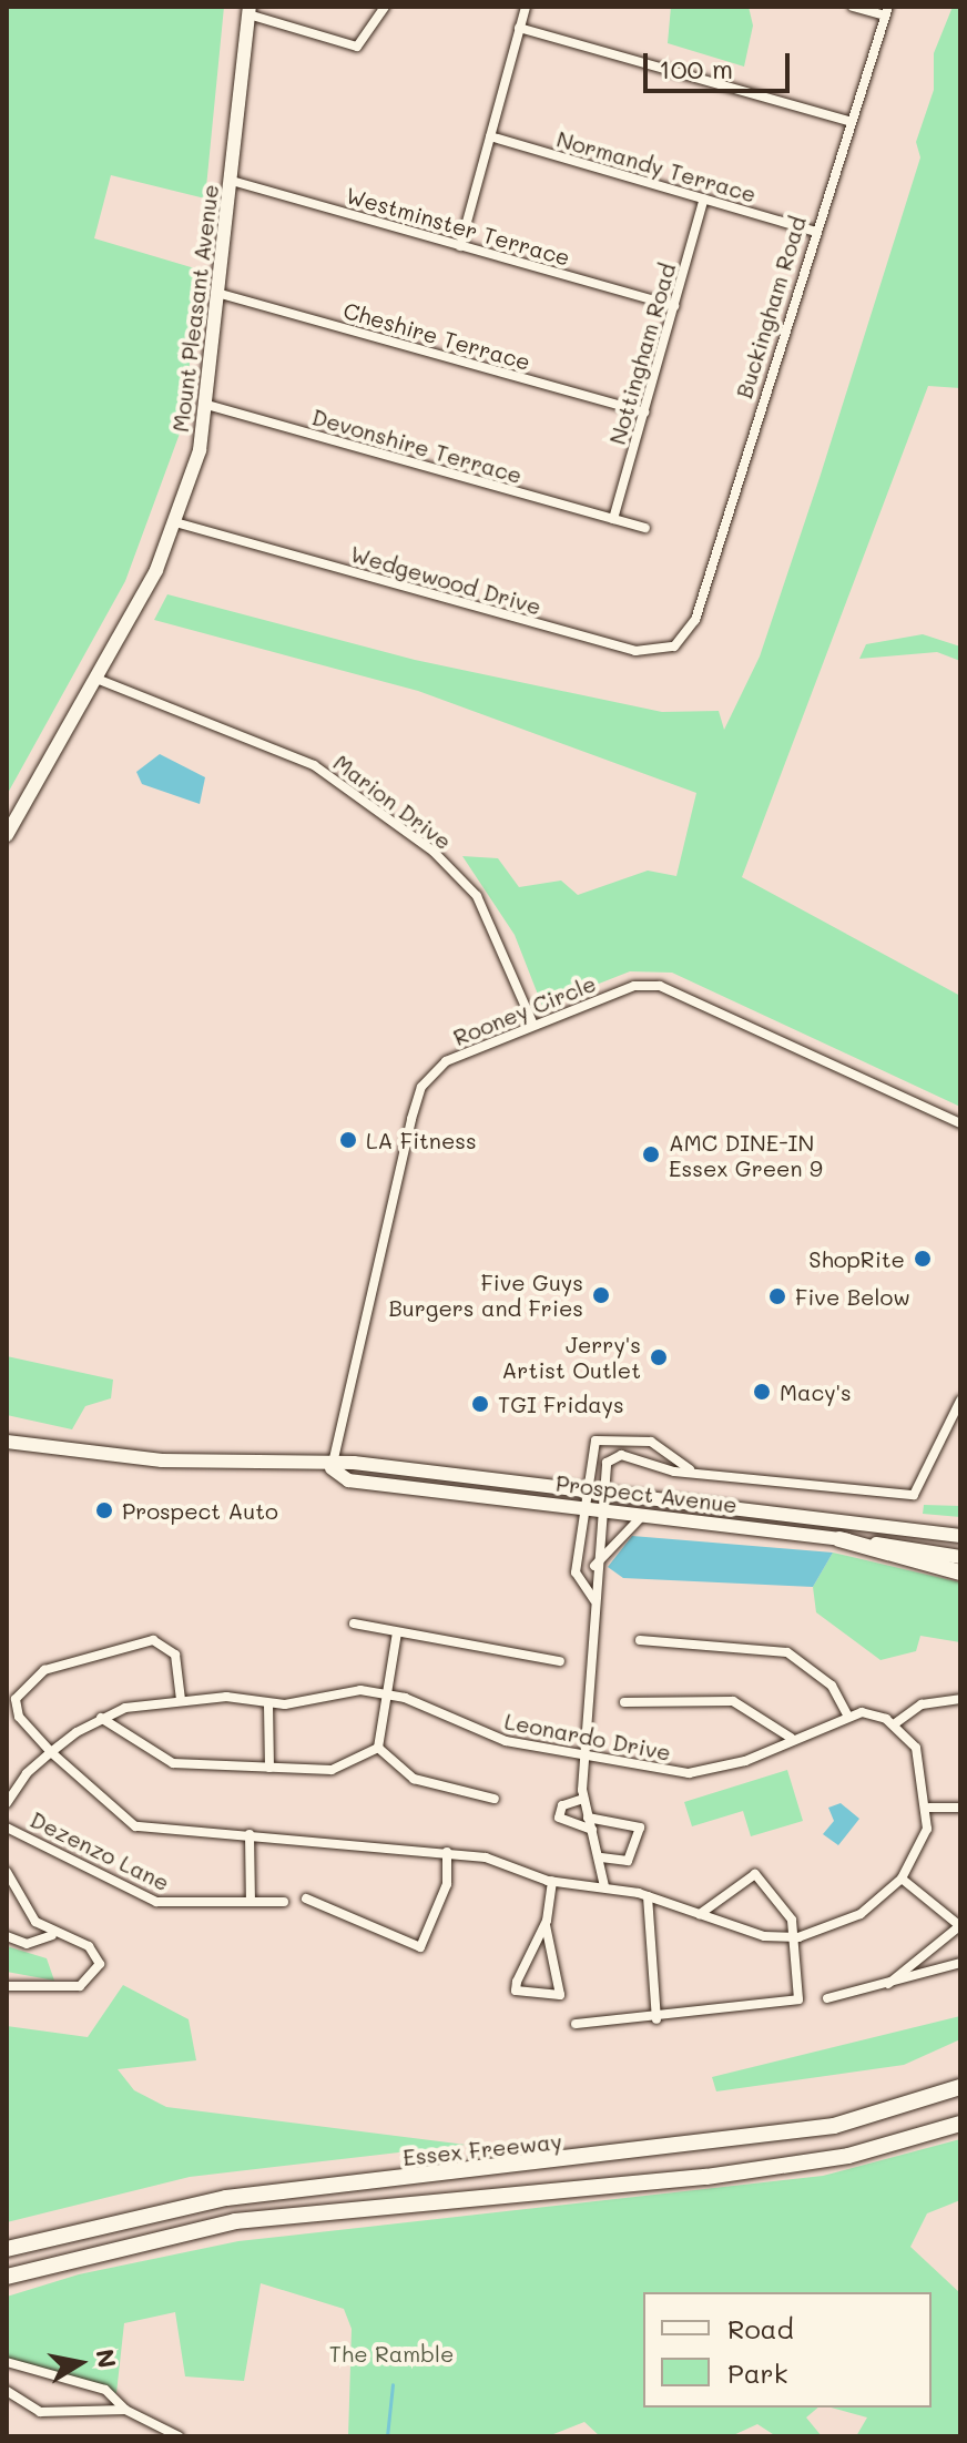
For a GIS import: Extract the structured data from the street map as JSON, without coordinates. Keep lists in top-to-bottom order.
{
  "streets": {
    "highway": ["Essex Freeway"],
    "main road": ["Mount Pleasant Avenue", "Prospect Avenue"],
    "street": [
      "Normandy Terrace",
      "Westminster Terrace",
      "Buckingham Road",
      "Cheshire Terrace",
      "Nottingham Road",
      "Devonshire Terrace",
      "Wedgewood Drive",
      "Marion Drive",
      "Rooney Circle",
      "Leonardo Drive",
      "Dezenzo Lane"
    ]
  },
  "crossings": [
    ["Normandy Terrace", "Buckingham Road"],
    ["Normandy Terrace", "Nottingham Road"],
    ["Westminster Terrace", "Mount Pleasant Avenue"],
    ["Westminster Terrace", "Nottingham Road"],
    ["Buckingham Road", "Wedgewood Drive"],
    ["Mount Pleasant Avenue", "Cheshire Terrace"],
    ["Mount Pleasant Avenue", "Devonshire Terrace"],
    ["Mount Pleasant Avenue", "Wedgewood Drive"],
    ["Mount Pleasant Avenue", "Marion Drive"],
    ["Cheshire Terrace", "Nottingham Road"],
    ["Nottingham Road", "Devonshire Terrace"],
    ["Marion Drive", "Rooney Circle"],
    ["Rooney Circle", "Prospect Avenue"]
  ],
  "parks": ["The Ramble"],
  "places": [
    "LA Fitness",
    "AMC DINE-IN Essex Green 9",
    "ShopRite",
    "Five Guys Burgers and Fries",
    "Five Below",
    "Jerry's Artist Outlet",
    "Macy's",
    "TGI Fridays",
    "Prospect Auto"
  ],
  "legend": ["Road", "Park"],
  "scale_bar": "100 m",
  "north": "right"
}
